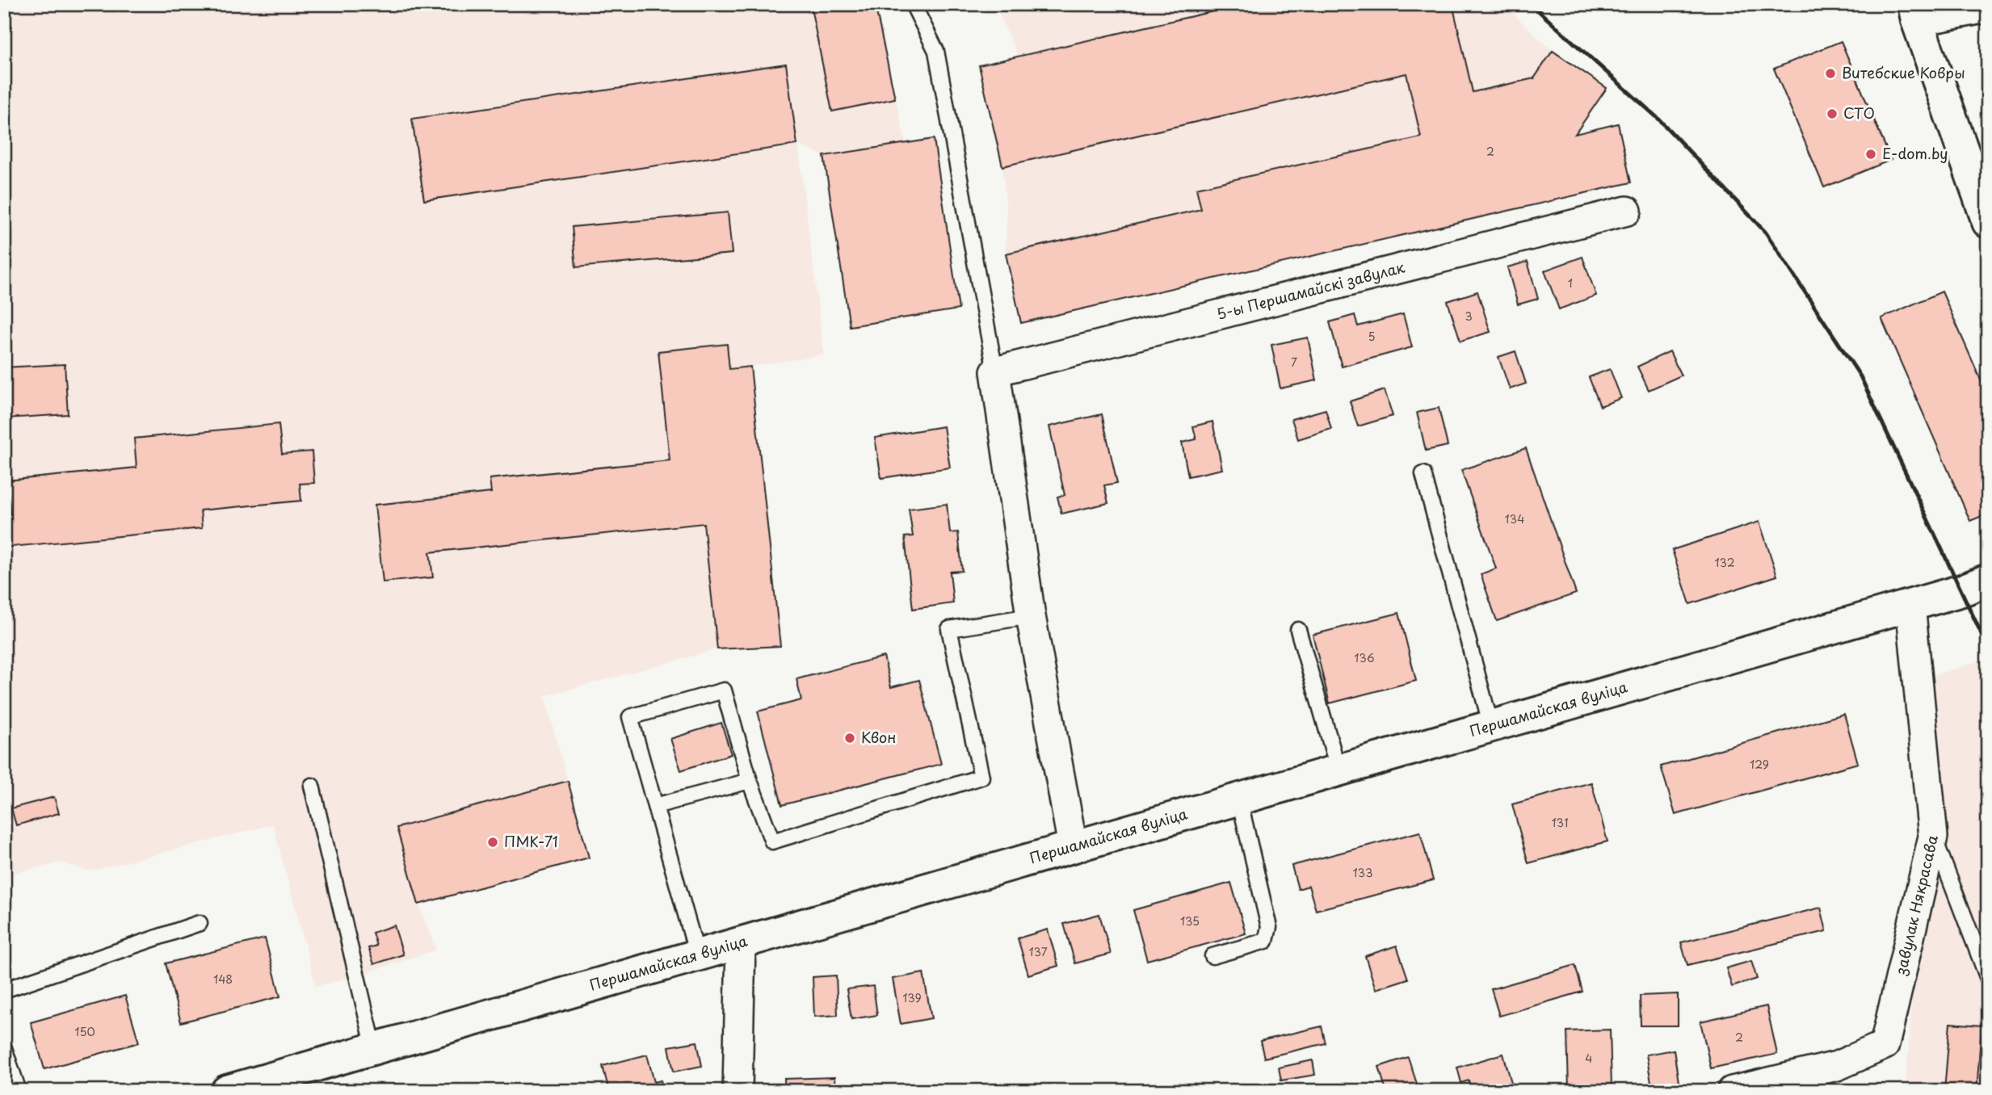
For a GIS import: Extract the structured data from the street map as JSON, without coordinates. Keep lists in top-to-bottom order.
{
  "streets": {
    "street": ["5-ы Першамайскі завулак", "Першамайская вуліца", "завулак Някрасава"]
  },
  "crossings": [
    ["Першамайская вуліца", "завулак Някрасава"]
  ],
  "places": [
    "Витебские Ковры",
    "СТО",
    "E-dom.by",
    "Квон",
    "ПМК-71"
  ],
  "house_numbers": [
    "2",
    "1",
    "3",
    "5",
    "7",
    "134",
    "132",
    "136",
    "129",
    "131",
    "133",
    "135",
    "137",
    "148",
    "139",
    "150",
    "2",
    "4"
  ]
}
